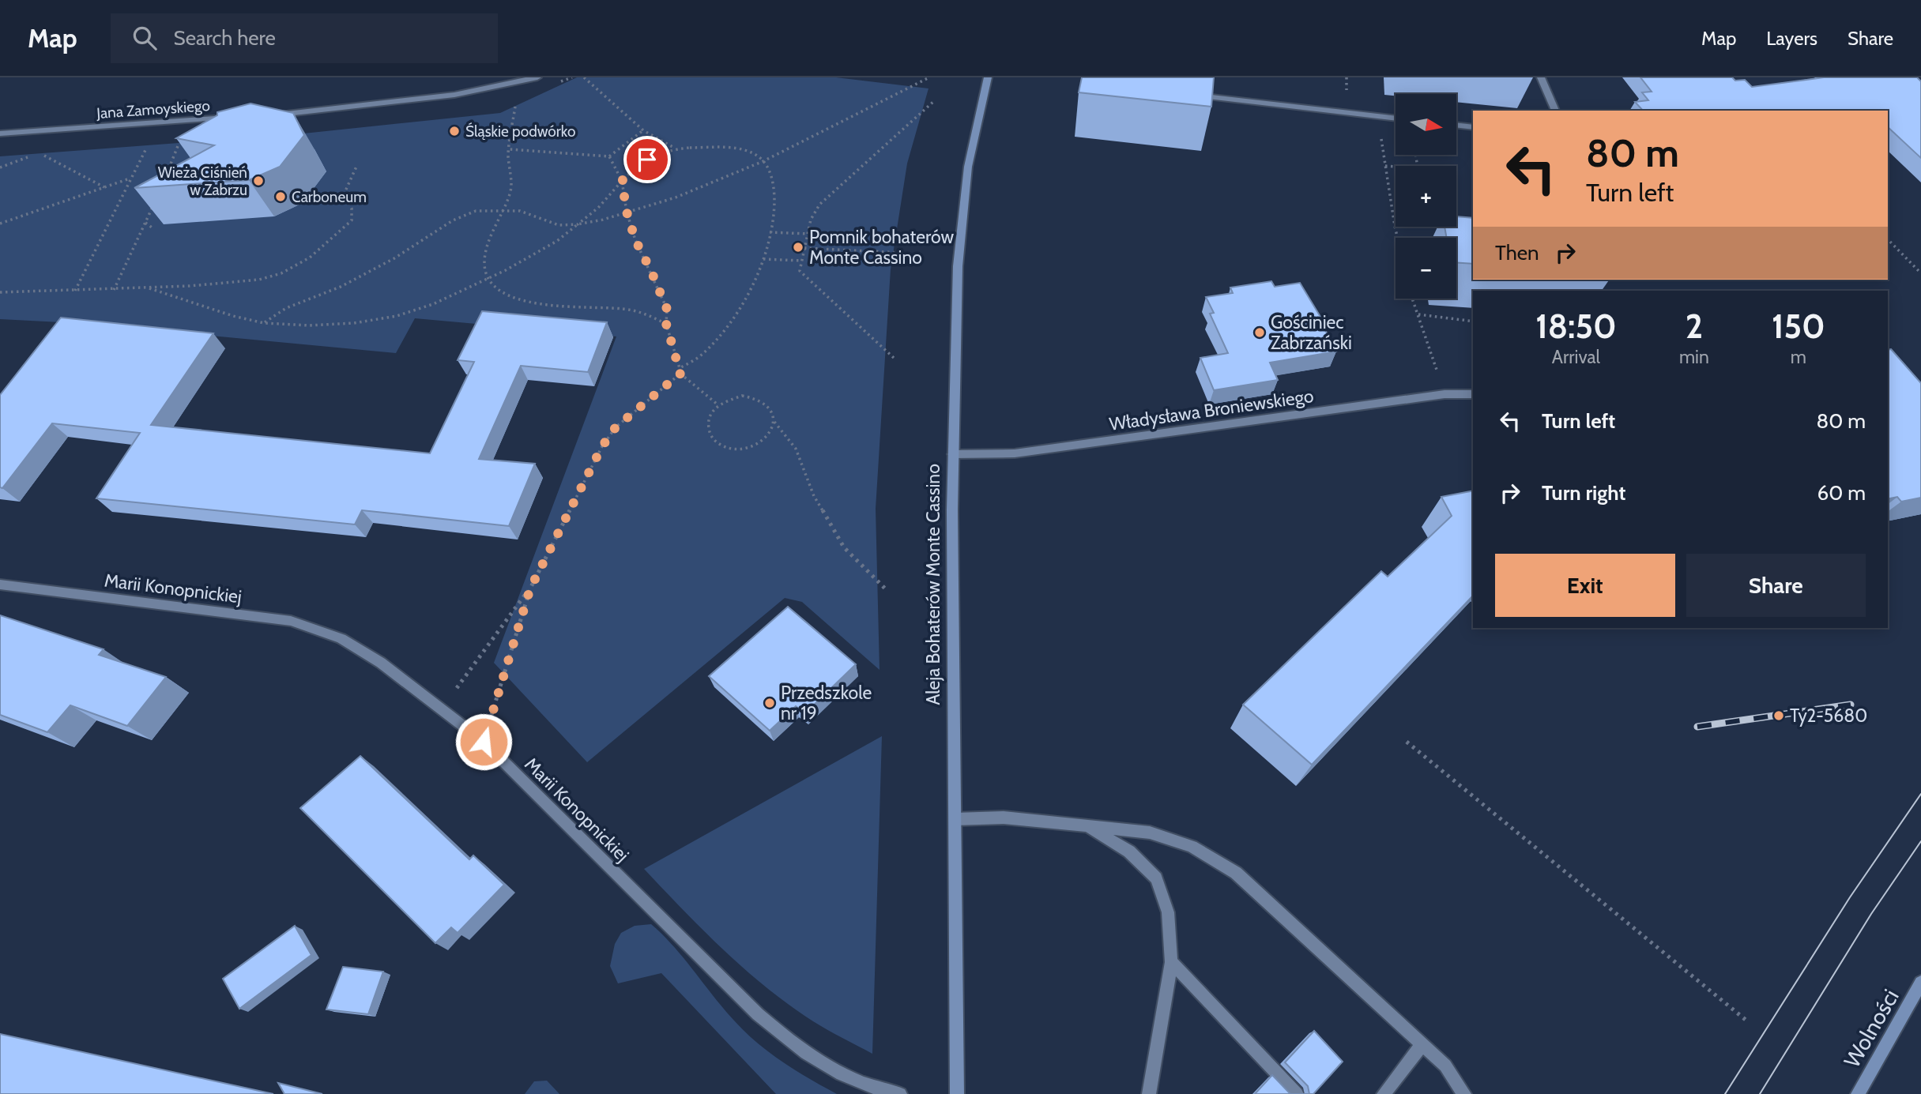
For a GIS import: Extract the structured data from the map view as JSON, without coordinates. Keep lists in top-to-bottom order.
{
  "streets": {
    "street": [
      "Jana Zamoyskiego",
      "Władysława Broniewskiego",
      "Aleja Bohaterów Monte Cassino",
      "Marii Konopnickiej",
      "Wolności"
    ]
  },
  "crossings": [
    ["Władysława Broniewskiego", "Aleja Bohaterów Monte Cassino"]
  ],
  "places": [
    "Śląskie podwórko",
    "Wieża Ciśnień w Zabrzu",
    "Carboneum",
    "Pomnik bohaterów Monte Cassino",
    "Gościniec Zabrzański",
    "Przedszkole nr 19",
    "Ty2-5680"
  ],
  "north": "right",
  "page": {
    "header": "Map",
    "search": "Search here",
    "nav": ["Map", "Layers", "Share"],
    "map_buttons": ["+", "−"],
    "turn": ["80 m", "Turn left"],
    "then": "Then",
    "eta": [
      "18:50",
      "Arrival",
      "2",
      "min",
      "150",
      "m"
    ],
    "list": [
      {
        "name": "Turn left",
        "value": "80 m"
      },
      {
        "name": "Turn right",
        "value": "60 m"
      }
    ],
    "buttons": ["Exit", "Share"]
  }
}
